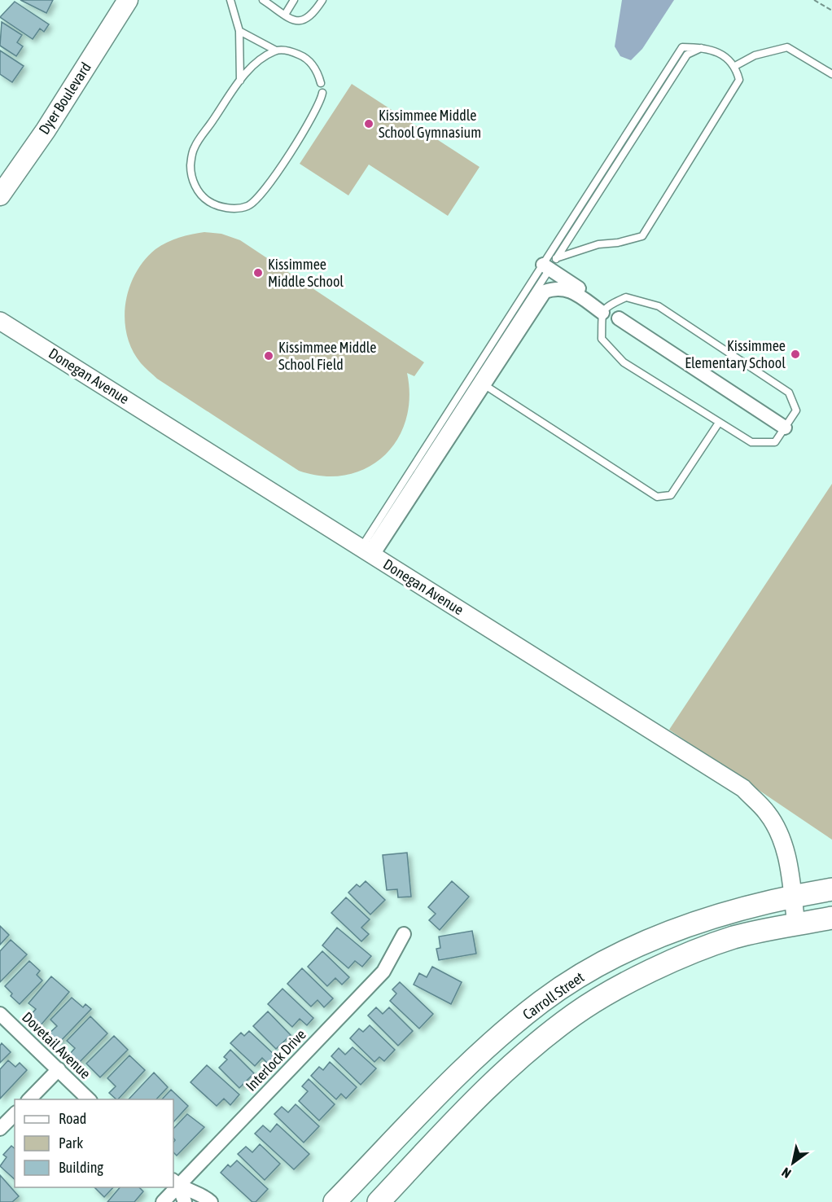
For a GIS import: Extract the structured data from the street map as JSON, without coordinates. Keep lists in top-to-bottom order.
{
  "streets": {
    "main road": ["Dyer Boulevard", "Carroll Street"],
    "street": ["Donegan Avenue", "Dovetail Avenue", "Interlock Drive"]
  },
  "crossings": [
    ["Donegan Avenue", "Carroll Street"]
  ],
  "places": [
    "Kissimmee Middle School Gymnasium",
    "Kissimmee Middle School",
    "Kissimmee Elementary School",
    "Kissimmee Middle School Field"
  ],
  "legend": ["Road", "Park", "Building"],
  "north": "bottom left"
}
